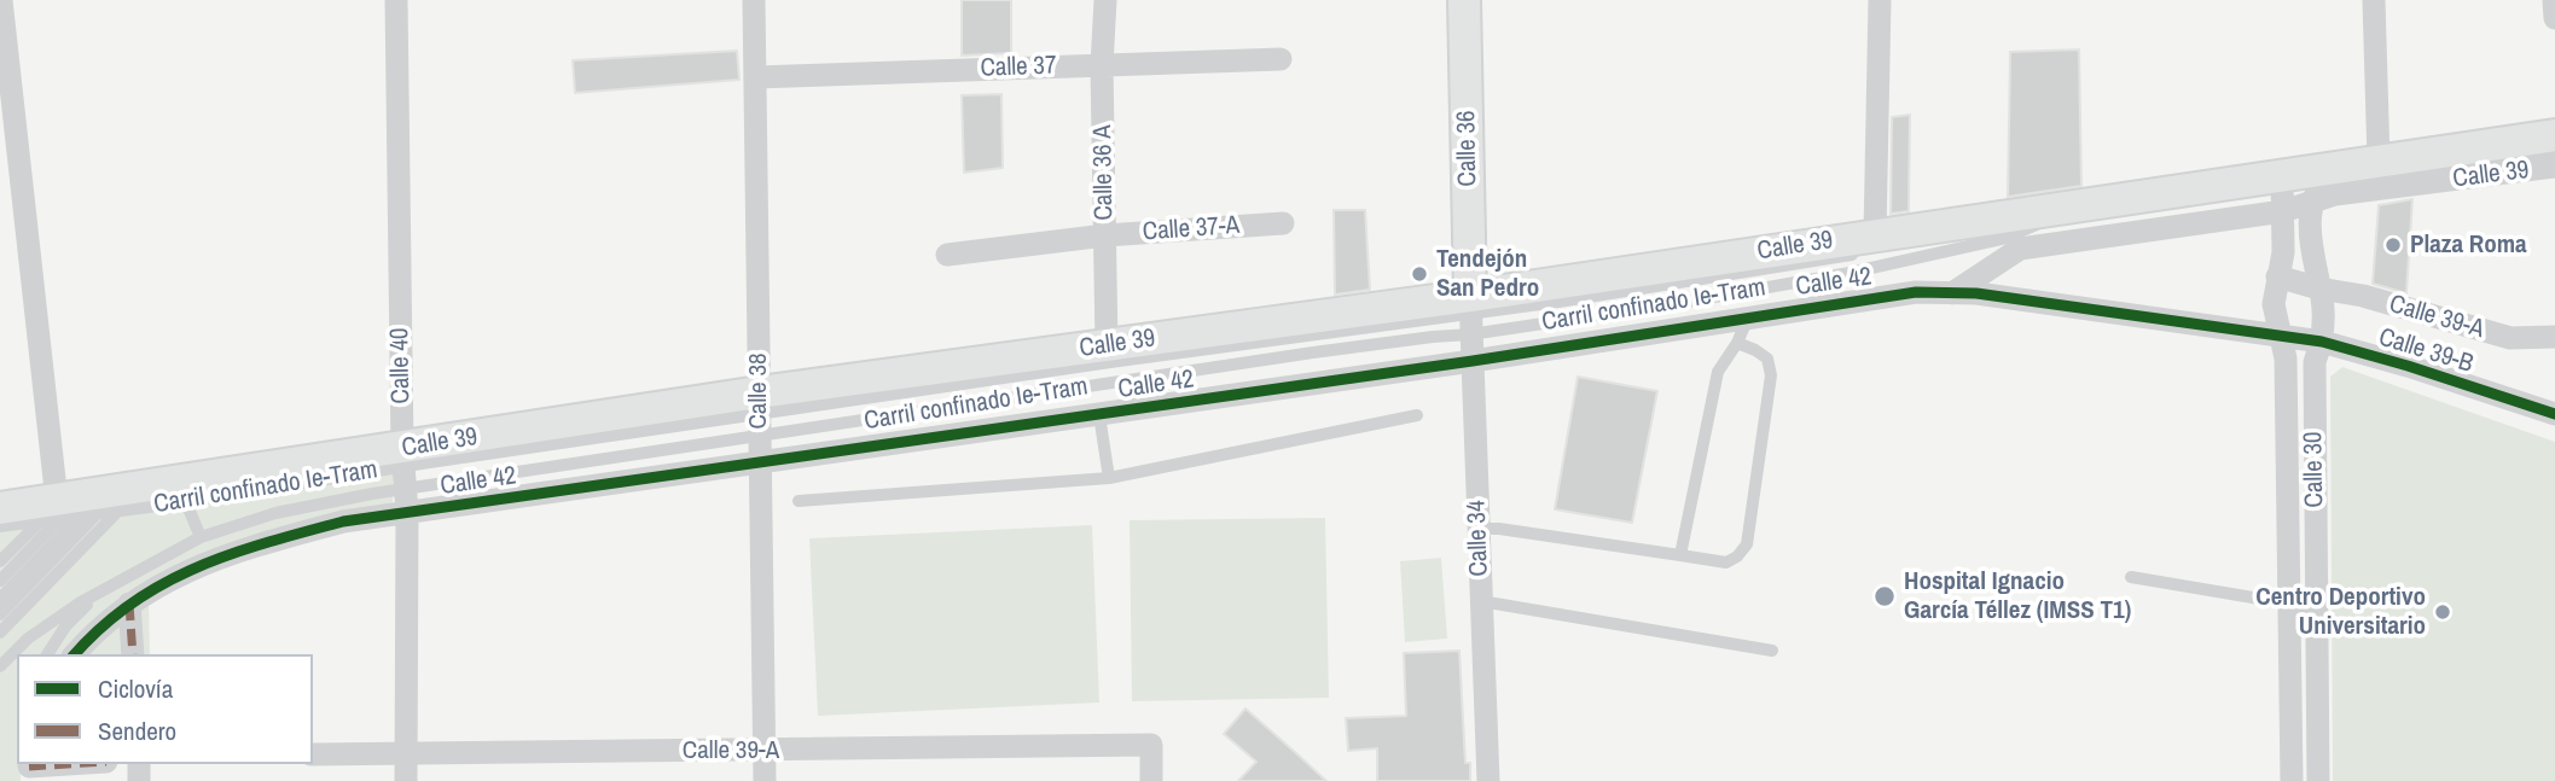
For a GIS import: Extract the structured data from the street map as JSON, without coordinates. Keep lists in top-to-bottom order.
{
  "streets": {
    "main road": ["Calle 36", "Calle 39"],
    "street": [
      "Calle 37",
      "Calle 36 A",
      "Calle 37-A",
      "Calle 42",
      "Calle 39-A",
      "Calle 39-B",
      "Calle 40",
      "Calle 38",
      "Calle 30",
      "Calle 34"
    ],
    "lane": ["Carril confinado Ie-Tram"]
  },
  "crossings": [
    ["Calle 37", "Calle 36 A"],
    ["Calle 37", "Calle 38"],
    ["Calle 36", "Calle 39"],
    ["Calle 36", "Carril confinado Ie-Tram"],
    ["Calle 36", "Calle 34"],
    ["Calle 36 A", "Calle 39"],
    ["Calle 36 A", "Calle 37-A"],
    ["Calle 39", "Carril confinado Ie-Tram"],
    ["Calle 39", "Calle 40"],
    ["Calle 39", "Calle 38"],
    ["Calle 39", "Calle 30"],
    ["Calle 39", "Calle 34"],
    ["Calle 42", "Calle 39-B"],
    ["Calle 42", "Calle 40"],
    ["Calle 42", "Calle 38"],
    ["Calle 42", "Calle 30"],
    ["Calle 42", "Calle 34"],
    ["Carril confinado Ie-Tram", "Calle 40"],
    ["Carril confinado Ie-Tram", "Calle 38"],
    ["Carril confinado Ie-Tram", "Calle 34"],
    ["Calle 39-A", "Calle 40"],
    ["Calle 39-A", "Calle 38"],
    ["Calle 39-A", "Calle 30"],
    ["Calle 39-B", "Calle 30"]
  ],
  "places": [
    "Plaza Roma",
    "Tendejón San Pedro",
    "Hospital Ignacio García Téllez (IMSS T1)",
    "Centro Deportivo Universitario"
  ],
  "legend": ["Ciclovía", "Sendero"]
}
